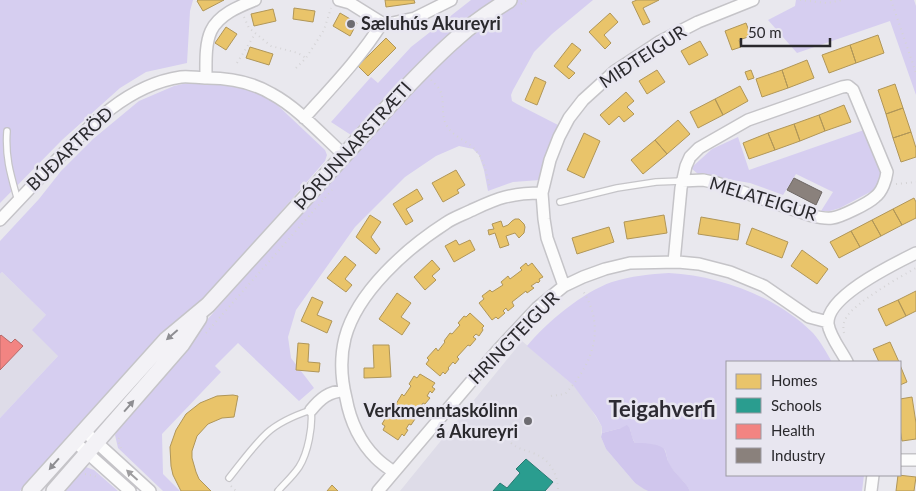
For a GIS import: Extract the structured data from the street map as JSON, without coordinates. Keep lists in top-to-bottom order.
{
  "streets": {
    "street": [
      "MIÐTEIGUR",
      "ÞÓRUNNARSTRÆTI",
      "BÚÐARTRÖÐ",
      "MELATEIGUR",
      "HRINGTEIGUR"
    ]
  },
  "crossings": [
    ["MIÐTEIGUR", "HRINGTEIGUR"],
    ["ÞÓRUNNARSTRÆTI", "BÚÐARTRÖÐ"],
    ["MELATEIGUR", "HRINGTEIGUR"]
  ],
  "districts": ["Teigahverfi"],
  "places": ["Sæluhús Akureyri", "Verkmenntaskólinn á Akureyri"],
  "legend": [
    "Homes",
    "Schools",
    "Health",
    "Industry"
  ],
  "scale_bar": "50 m"
}
